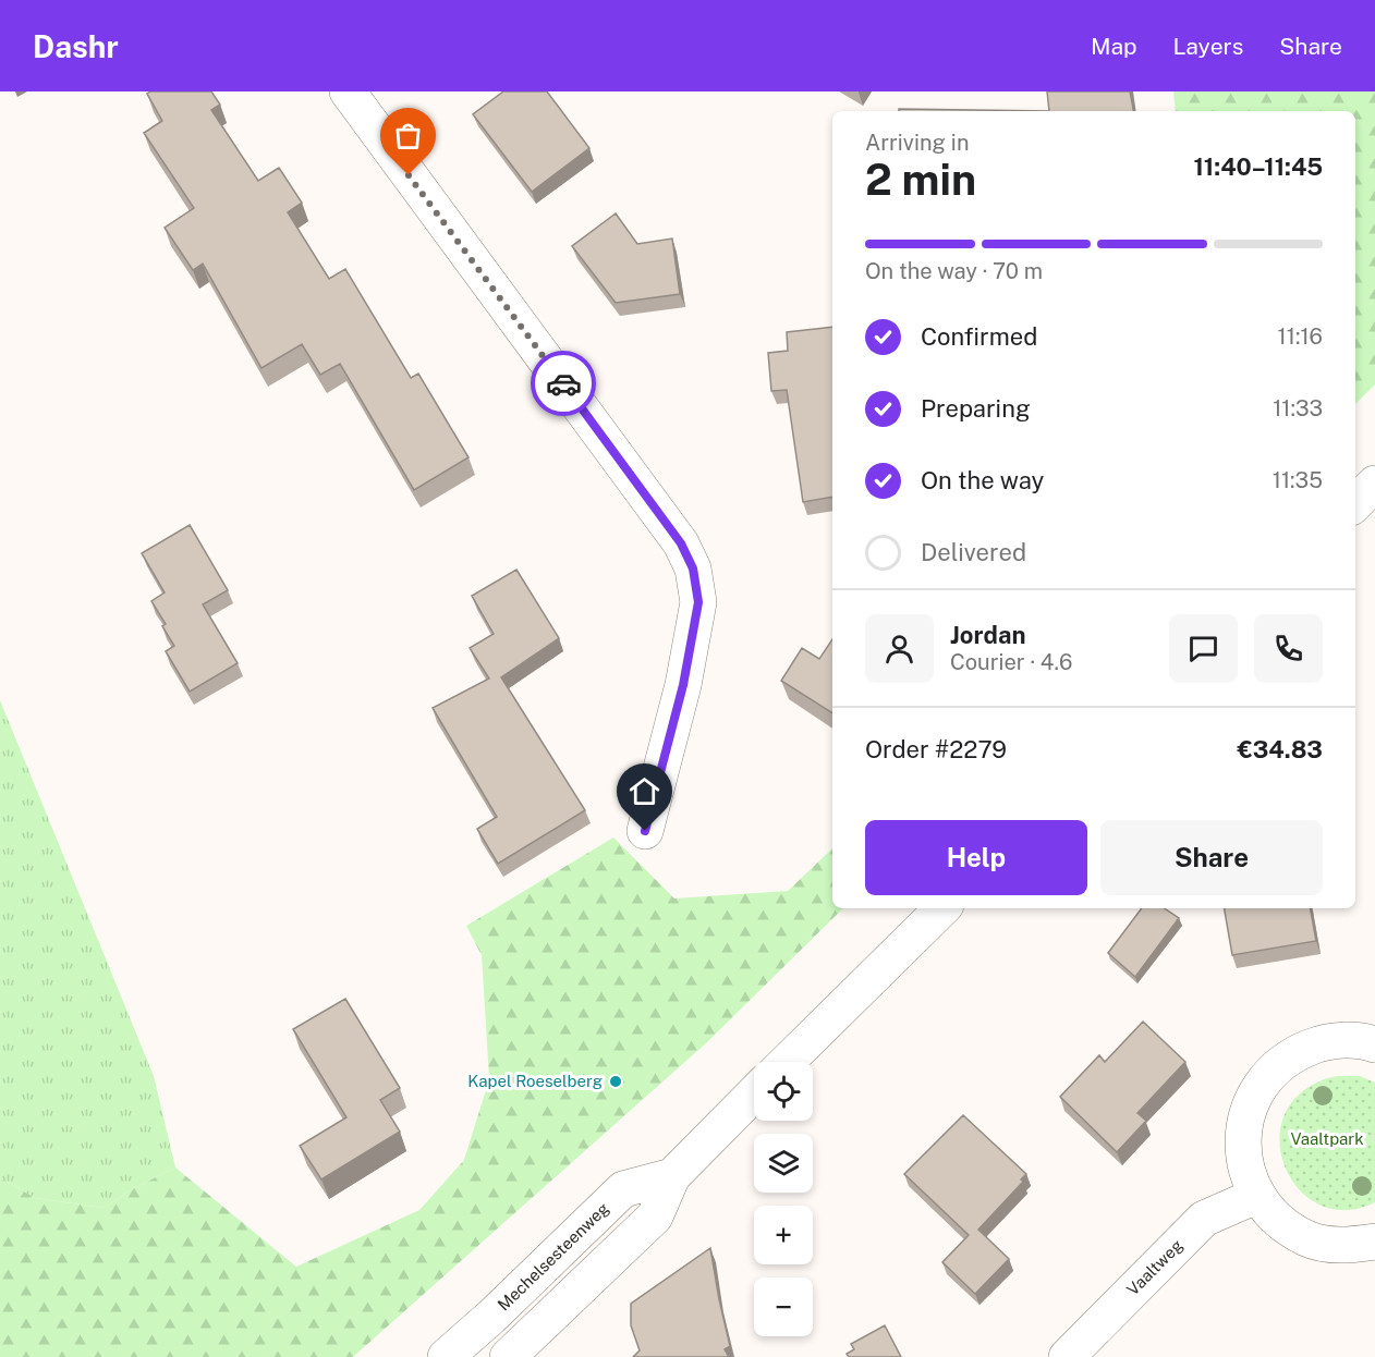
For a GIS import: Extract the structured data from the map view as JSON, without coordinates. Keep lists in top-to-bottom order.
{
  "streets": {
    "street": ["Mechelsesteenweg", "Vaaltweg"]
  },
  "parks": ["Vaaltpark"],
  "places": ["Kapel Roeselberg"],
  "page": {
    "header": "Dashr",
    "nav": ["Map", "Layers", "Share"],
    "heading": ["2 min", "Arriving in", "11:40–11:45"],
    "panel": [
      "Jordan",
      "Courier · 4.6",
      "Order #2279",
      "€34.83"
    ],
    "bar": "On the way · 70 m",
    "list": [
      ["Confirmed", "11:16"],
      ["Preparing", "11:33"],
      ["On the way", "11:35"],
      "Delivered"
    ],
    "buttons": ["Help", "Share"],
    "map_buttons": ["+", "−"]
  }
}
